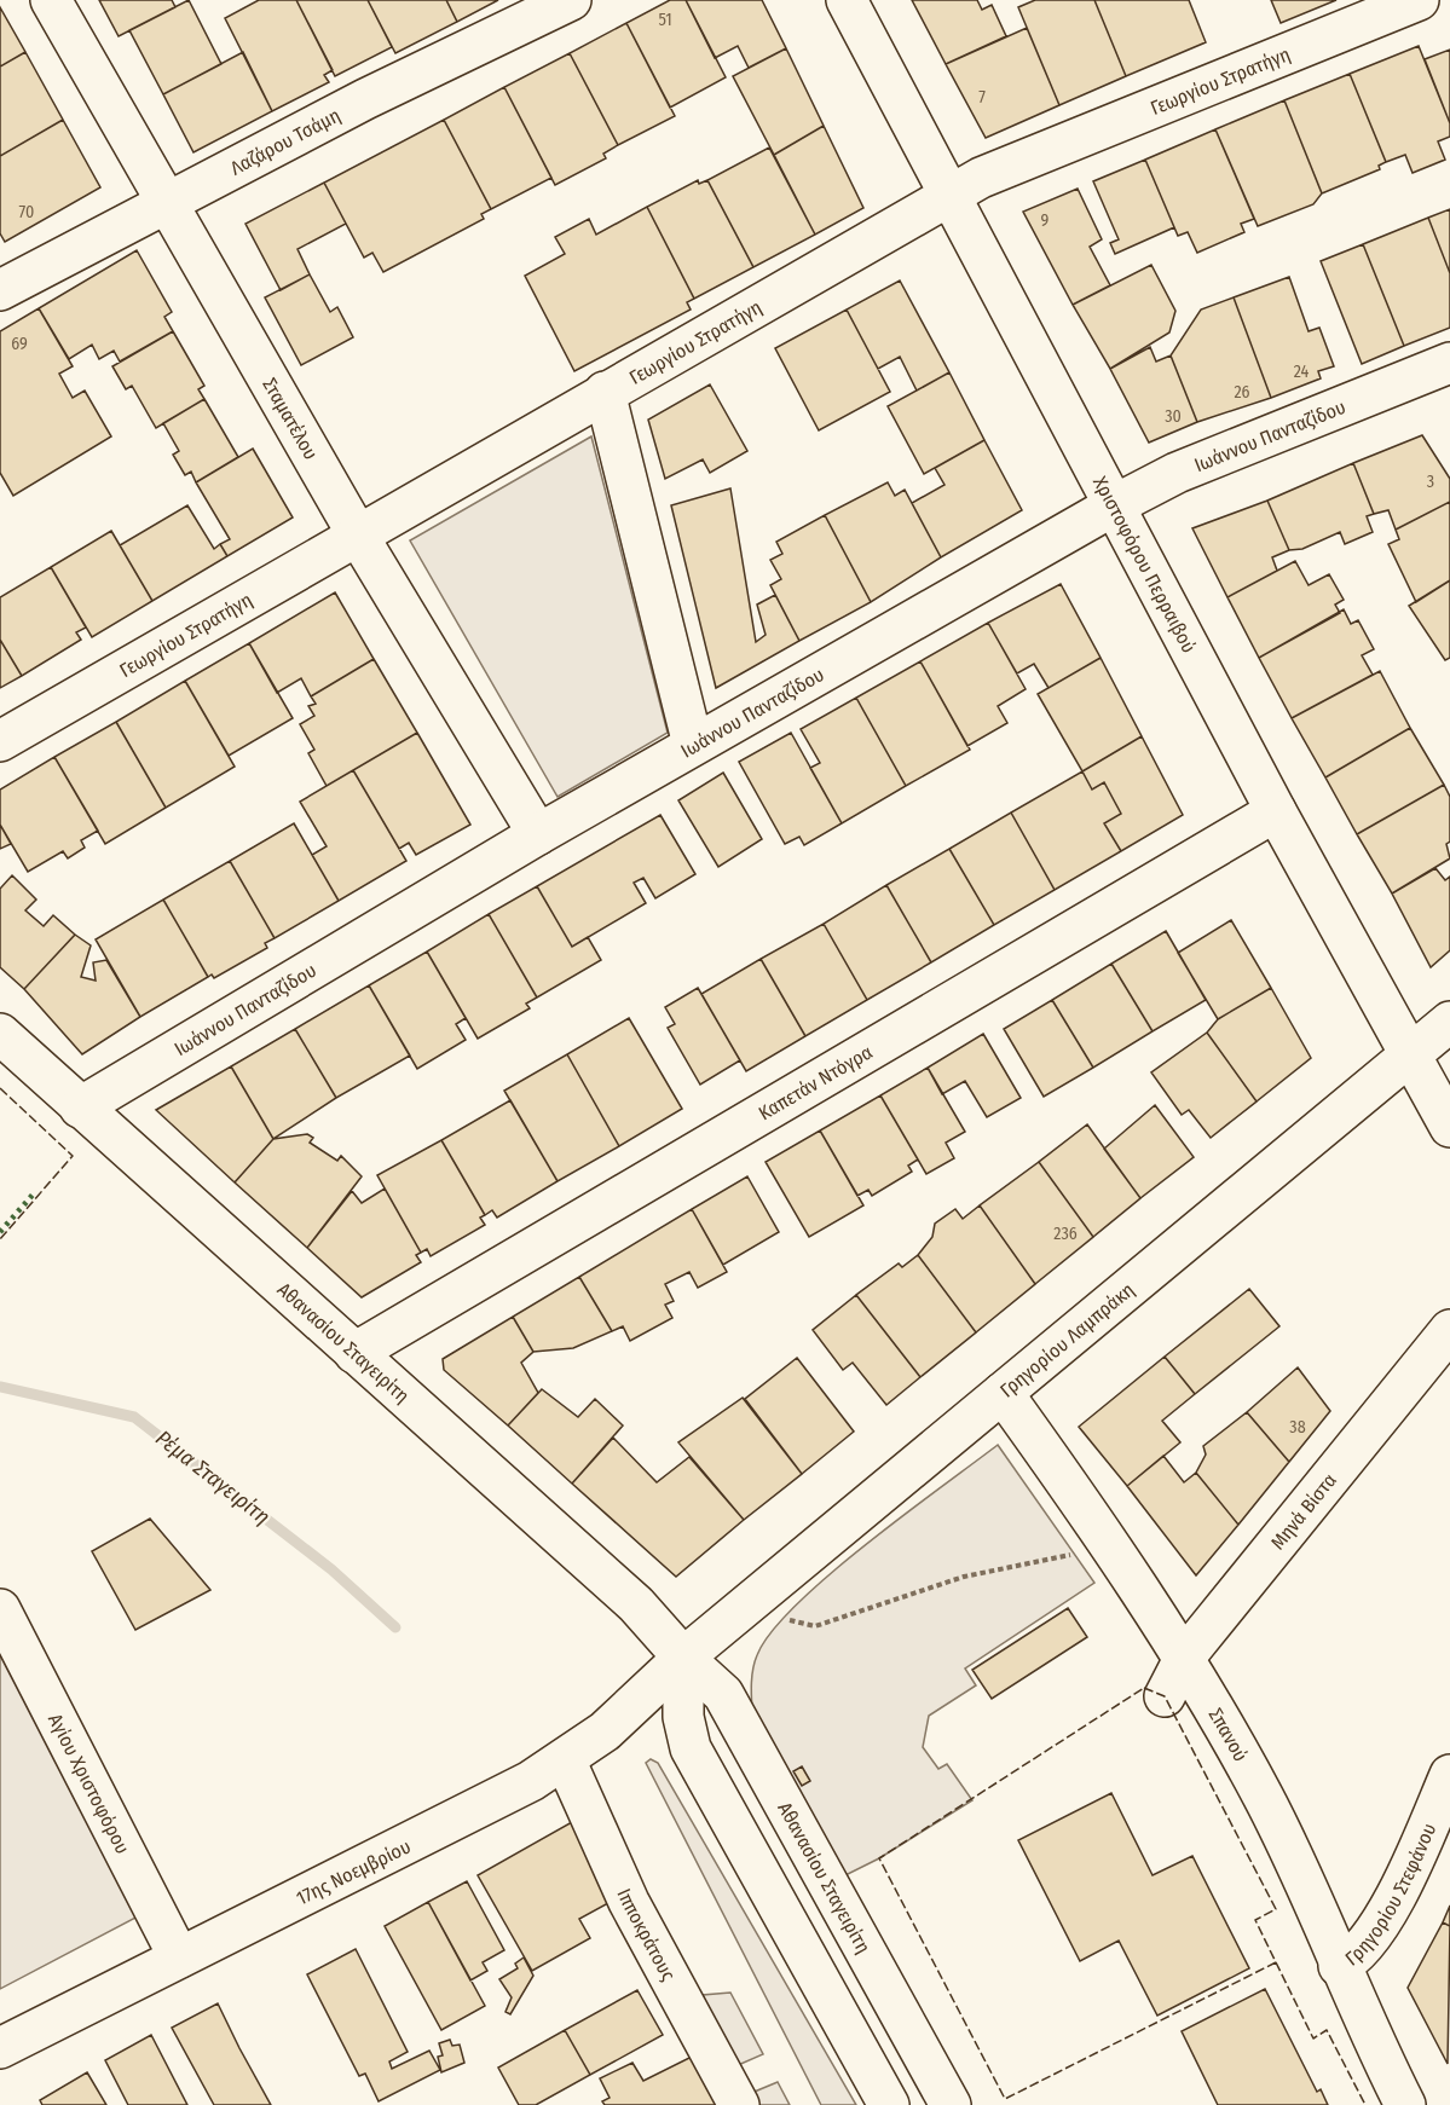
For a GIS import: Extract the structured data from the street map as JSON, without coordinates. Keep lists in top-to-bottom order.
{
  "streets": {
    "street": [
      "Γεωργίου Στρατήγη",
      "Λαζάρου Τσάμη",
      "Σταματέλου",
      "Ιωάννου Πανταζίδου",
      "Χριστοφόρου Περραιβού",
      "Καπετάν Ντόγρα",
      "Γρηγορίου Λαμπράκη",
      "Αθανασίου Σταγειρίτη",
      "Μηνά Βίστα",
      "Σπανού",
      "Αγίου Χριστοφόρου",
      "17ης Νοεμβρίου",
      "Γρηγορίου Στεφάνου",
      "Ιπποκράτους"
    ]
  },
  "crossings": [
    ["Γεωργίου Στρατήγη", "Σταματέλου"],
    ["Γεωργίου Στρατήγη", "Χριστοφόρου Περραιβού"],
    ["Λαζάρου Τσάμη", "Σταματέλου"],
    ["Σταματέλου", "Ιωάννου Πανταζίδου"],
    ["Ιωάννου Πανταζίδου", "Χριστοφόρου Περραιβού"],
    ["Ιωάννου Πανταζίδου", "Αθανασίου Σταγειρίτη"],
    ["Χριστοφόρου Περραιβού", "Καπετάν Ντόγρα"],
    ["Χριστοφόρου Περραιβού", "Γρηγορίου Λαμπράκη"],
    ["Καπετάν Ντόγρα", "Αθανασίου Σταγειρίτη"],
    ["Γρηγορίου Λαμπράκη", "Αθανασίου Σταγειρίτη"],
    ["Γρηγορίου Λαμπράκη", "Σπανού"],
    ["Γρηγορίου Λαμπράκη", "17ης Νοεμβρίου"],
    ["Αθανασίου Σταγειρίτη", "17ης Νοεμβρίου"],
    ["Μηνά Βίστα", "Σπανού"],
    ["Σπανού", "Γρηγορίου Στεφάνου"],
    ["Αγίου Χριστοφόρου", "17ης Νοεμβρίου"],
    ["17ης Νοεμβρίου", "Ιπποκράτους"]
  ],
  "water": ["Ρέμα Σταγειρίτη"],
  "house_numbers": [
    "51",
    "7",
    "70",
    "9",
    "69",
    "24",
    "26",
    "30",
    "3",
    "236",
    "38"
  ]
}
